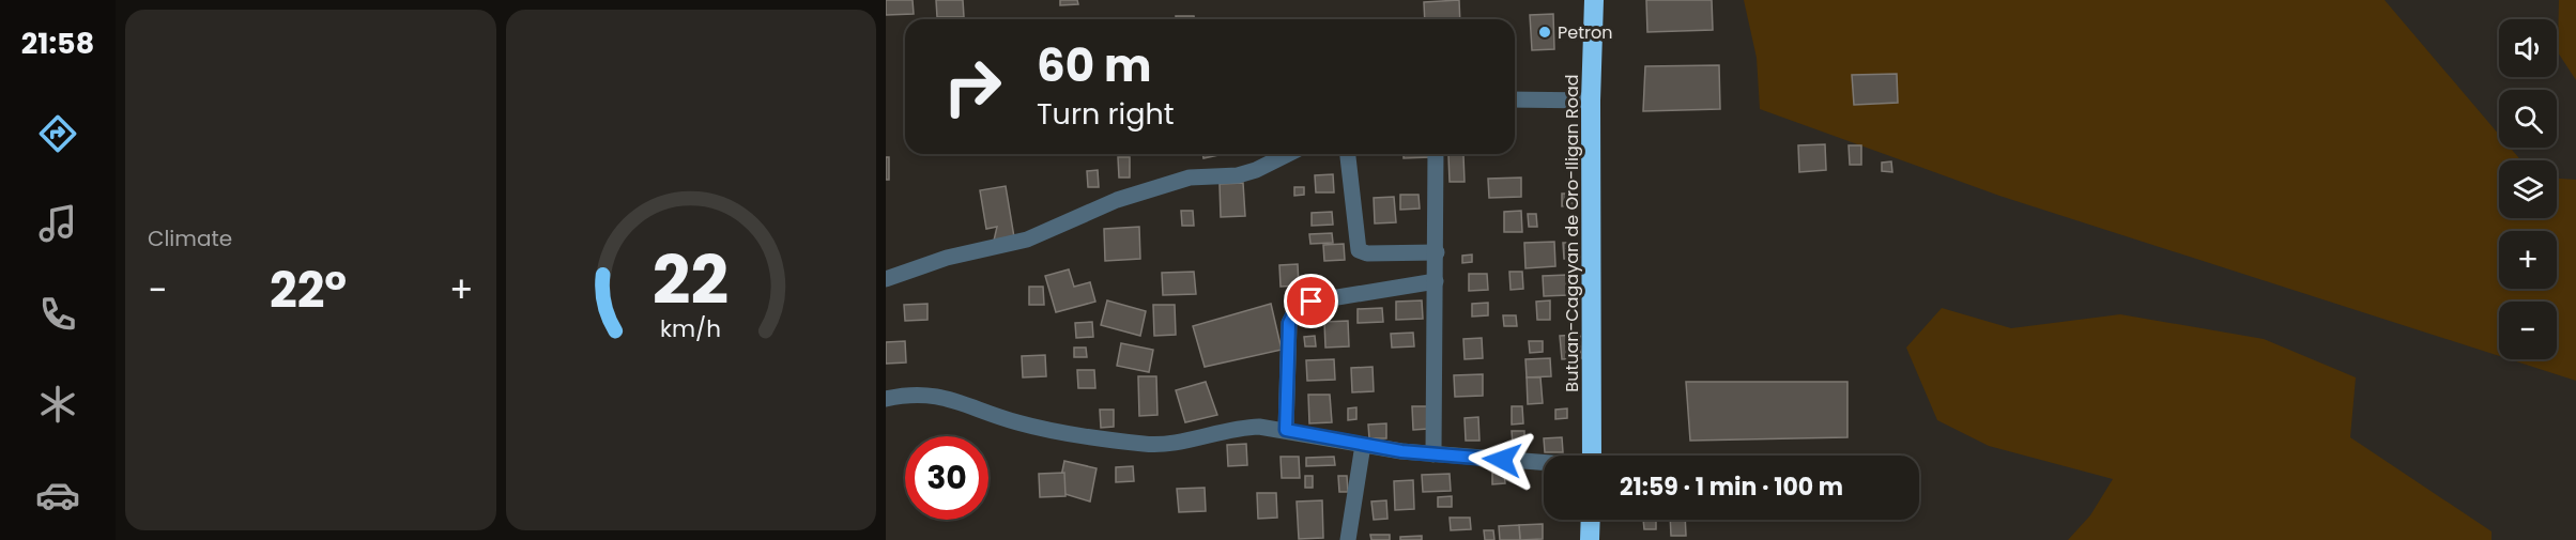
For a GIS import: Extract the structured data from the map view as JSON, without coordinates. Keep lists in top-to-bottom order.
{
  "streets": {
    "highway": ["Butuan-Cagayan de Oro-Iligan Road"]
  },
  "places": ["Petron"],
  "page": {
    "tabs": "21:58",
    "tile": "Climate",
    "map_buttons": ["+", "−"],
    "turn": ["60 m", "Turn right"],
    "heat": ["−", "22°", "+"],
    "limit": "30",
    "trip": "21:59 · 1 min · 100 m",
    "gauge": ["22", "km/h"]
  }
}
